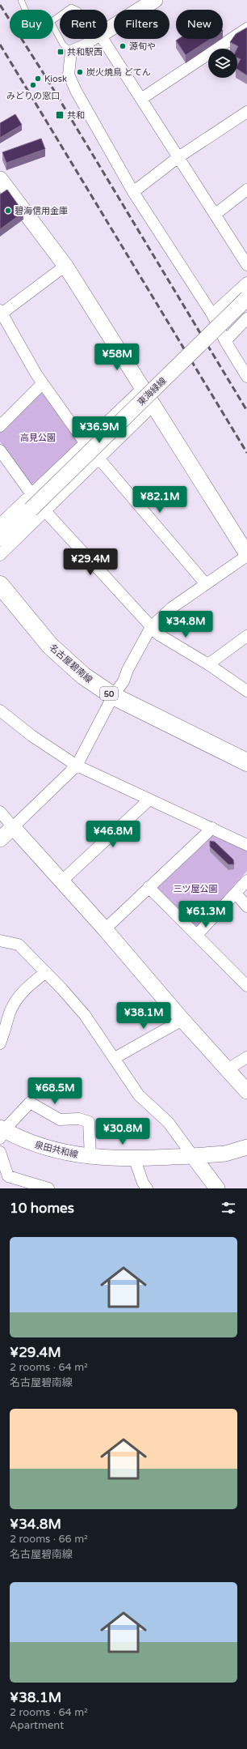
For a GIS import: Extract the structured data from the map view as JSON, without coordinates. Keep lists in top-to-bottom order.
{
  "streets": {
    "main road": ["名古屋碧南線", "50"],
    "street": ["東海緑線", "泉田共和線"]
  },
  "parks": ["高見公園", "三ツ屋公園"],
  "places": {
    "other": [
      "源旬や",
      "炭火焼鳥 どてん",
      "Kiosk",
      "みどりの窓口",
      "碧海信用金庫"
    ],
    "transit": ["共和駅西", "共和"]
  },
  "page": {
    "chip": [
      "Buy",
      "Rent",
      "Filters",
      "New"
    ],
    "price": [
      "¥58M",
      "¥36.9M",
      "¥82.1M",
      "¥29.4M",
      "¥34.8M",
      "¥46.8M",
      "¥61.3M",
      "¥38.1M",
      "¥68.5M",
      "¥30.8M"
    ],
    "heading": "10 homes",
    "list": [
      {
        "name": "¥29.4M",
        "note": "2 rooms · 64 m² · 名古屋碧南線"
      },
      {
        "name": "¥34.8M",
        "note": "2 rooms · 66 m² · 名古屋碧南線"
      },
      {
        "name": "¥38.1M",
        "note": "2 rooms · 64 m² · Apartment"
      }
    ]
  }
}
